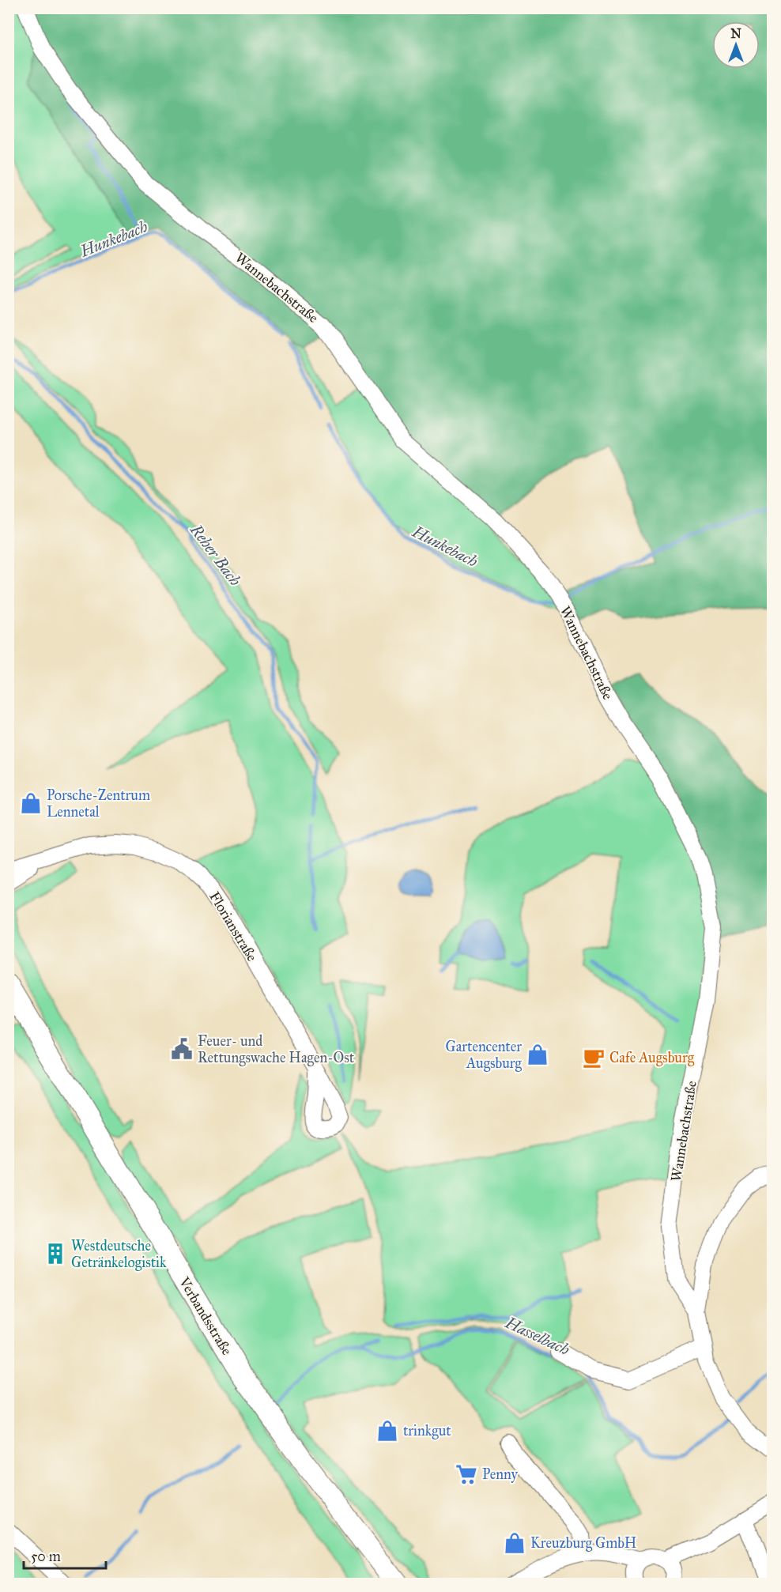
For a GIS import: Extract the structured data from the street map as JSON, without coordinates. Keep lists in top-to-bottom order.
{
  "streets": {
    "main road": ["Verbandsstraße"],
    "street": ["Wannebachstraße", "Florianstraße"]
  },
  "water": ["Hunkebach", "Reher Bach", "Hasselbach"],
  "places": {
    "shop": [
      "Porsche-Zentrum Lennetal",
      "Gartencenter Augsburg",
      "trinkgut",
      "Kreuzburg GmbH"
    ],
    "public building": ["Feuer- und Rettungswache Hagen-Ost"],
    "cafe": ["Cafe Augsburg"],
    "building": ["Westdeutsche Getränkelogistik"],
    "supermarket": ["Penny"]
  },
  "scale_bar": "50 m",
  "north": "top"
}
